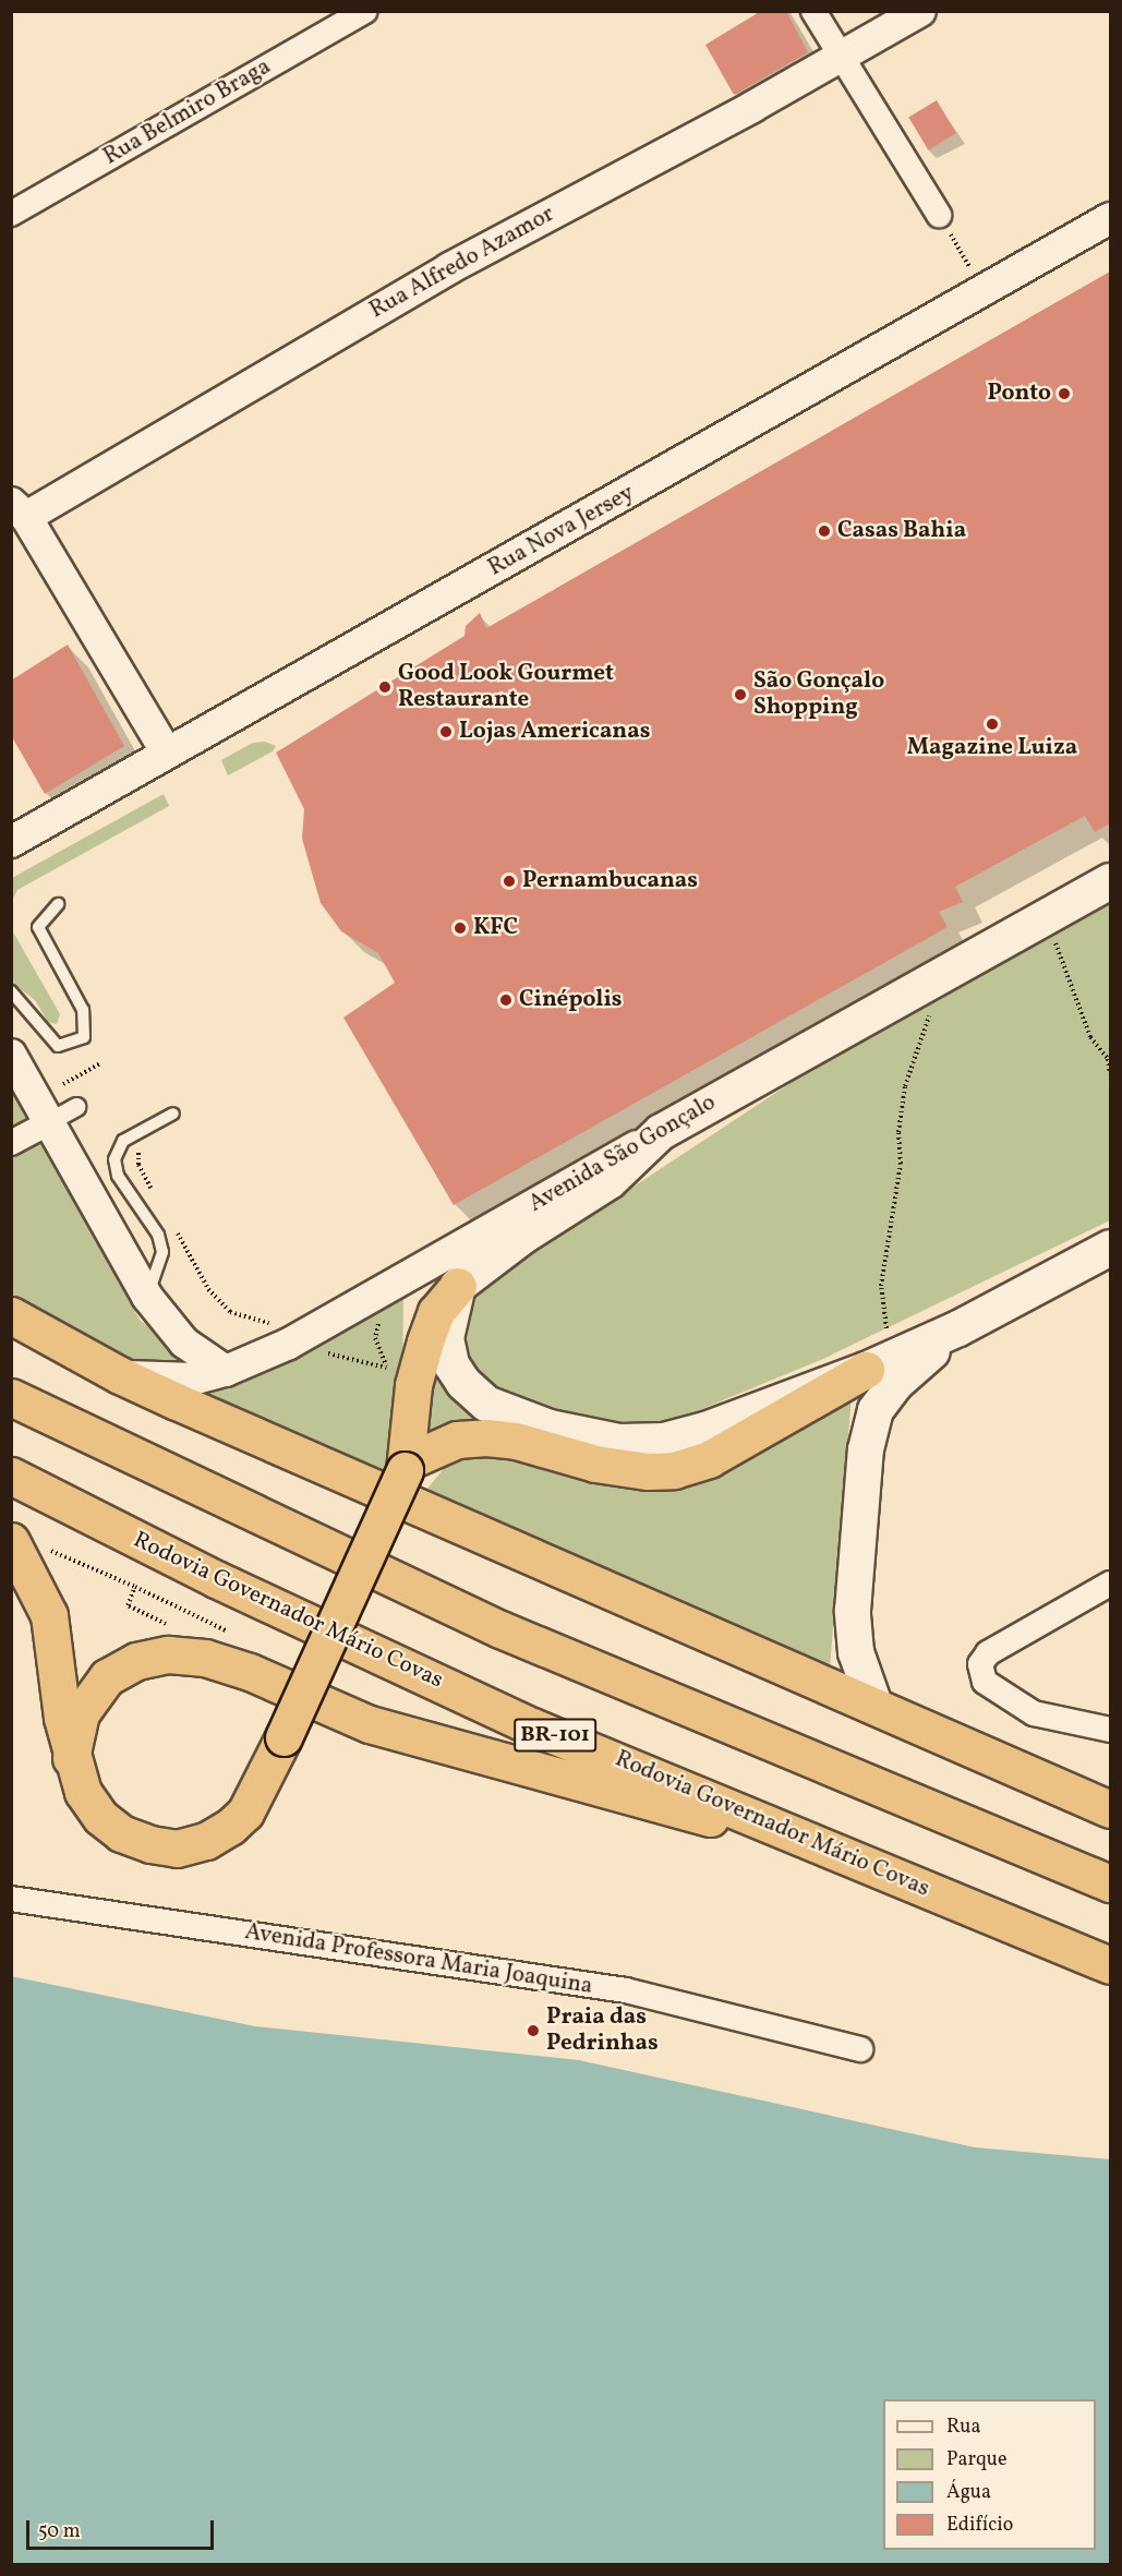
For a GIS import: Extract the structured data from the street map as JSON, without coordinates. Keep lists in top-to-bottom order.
{
  "streets": {
    "highway": ["Rodovia Governador Mário Covas", "BR-101"],
    "main road": ["Avenida São Gonçalo"],
    "street": [
      "Rua Belmiro Braga",
      "Rua Alfredo Azamor",
      "Rua Nova Jersey",
      "Avenida Professora Maria Joaquina"
    ]
  },
  "places": [
    "Ponto",
    "Casas Bahia",
    "Good Look Gourmet Restaurante",
    "São Gonçalo Shopping",
    "Magazine Luiza",
    "Lojas Americanas",
    "Pernambucanas",
    "KFC",
    "Cinépolis",
    "Praia das Pedrinhas"
  ],
  "legend": [
    "Rua",
    "Parque",
    "Água",
    "Edifício"
  ],
  "scale_bar": "50 m"
}
